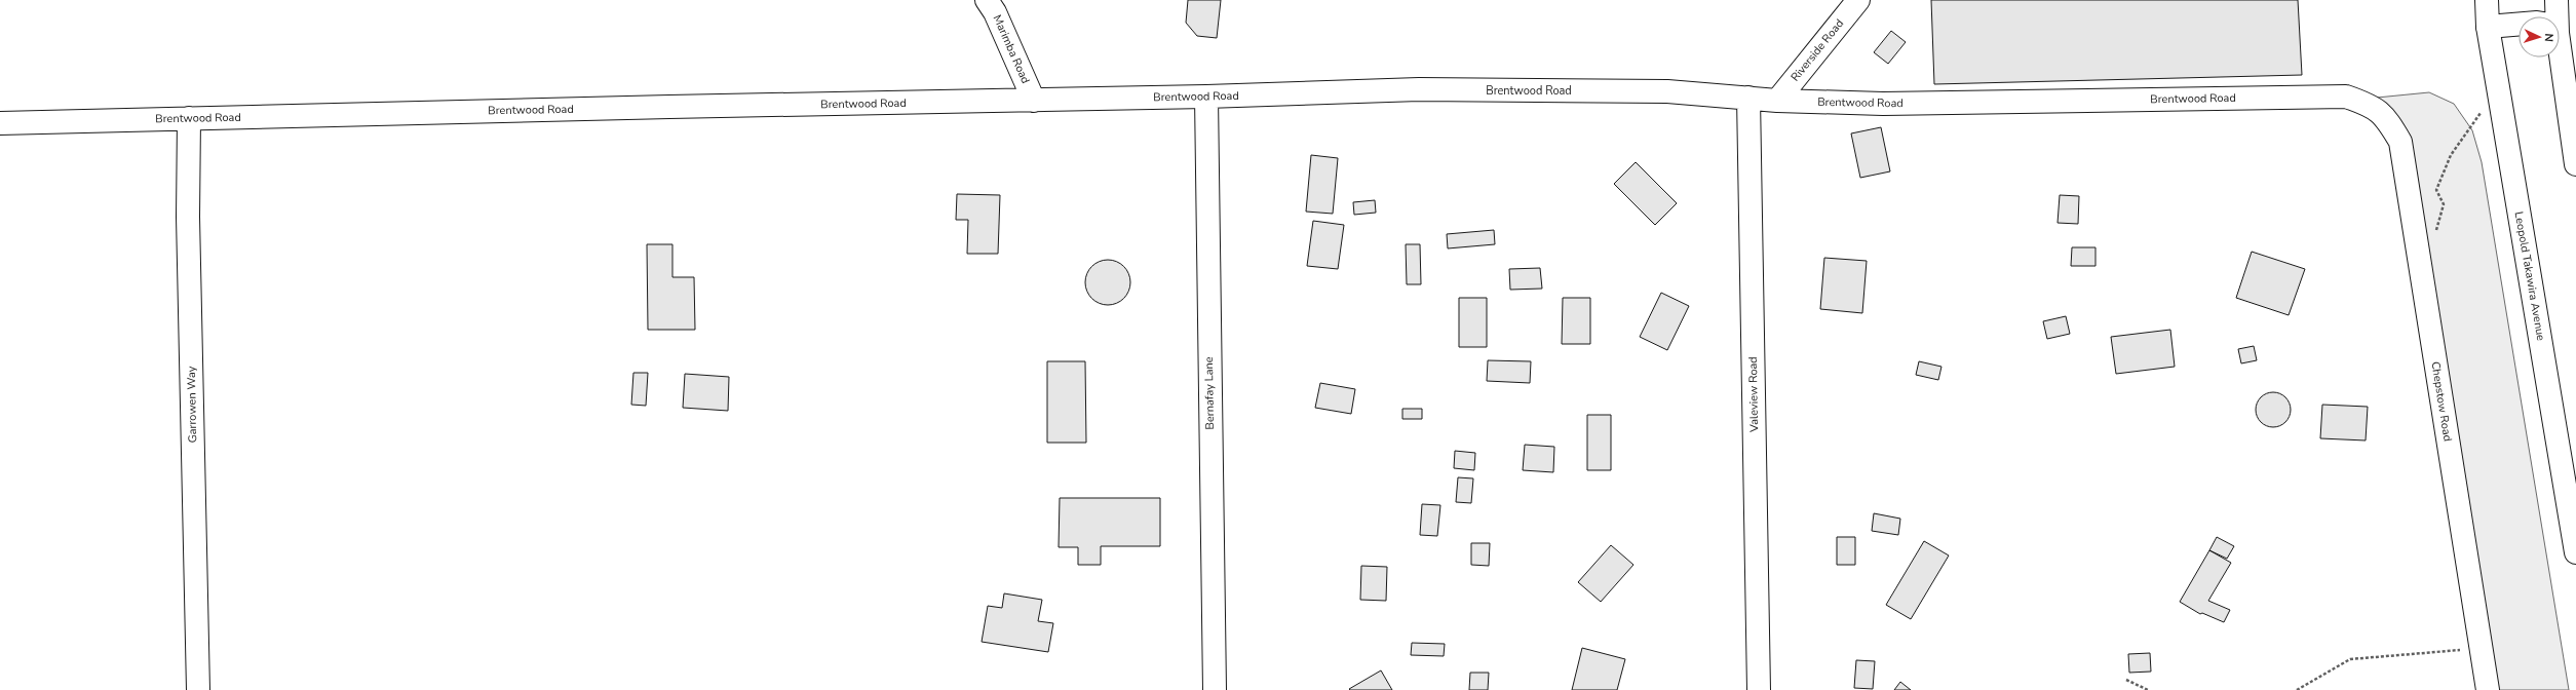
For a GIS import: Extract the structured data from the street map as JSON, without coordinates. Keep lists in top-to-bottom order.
{
  "streets": {
    "main road": [
      "Marimba Road",
      "Riverside Road",
      "Brentwood Road",
      "Leopold Takawira Avenue",
      "Bernafay Lane",
      "Valeview Road",
      "Chepstow Road",
      "Garrowen Way"
    ]
  },
  "crossings": [
    ["Marimba Road", "Brentwood Road"],
    ["Riverside Road", "Brentwood Road"],
    ["Brentwood Road", "Bernafay Lane"],
    ["Brentwood Road", "Valeview Road"],
    ["Brentwood Road", "Chepstow Road"],
    ["Brentwood Road", "Garrowen Way"]
  ],
  "north": "right"
}
